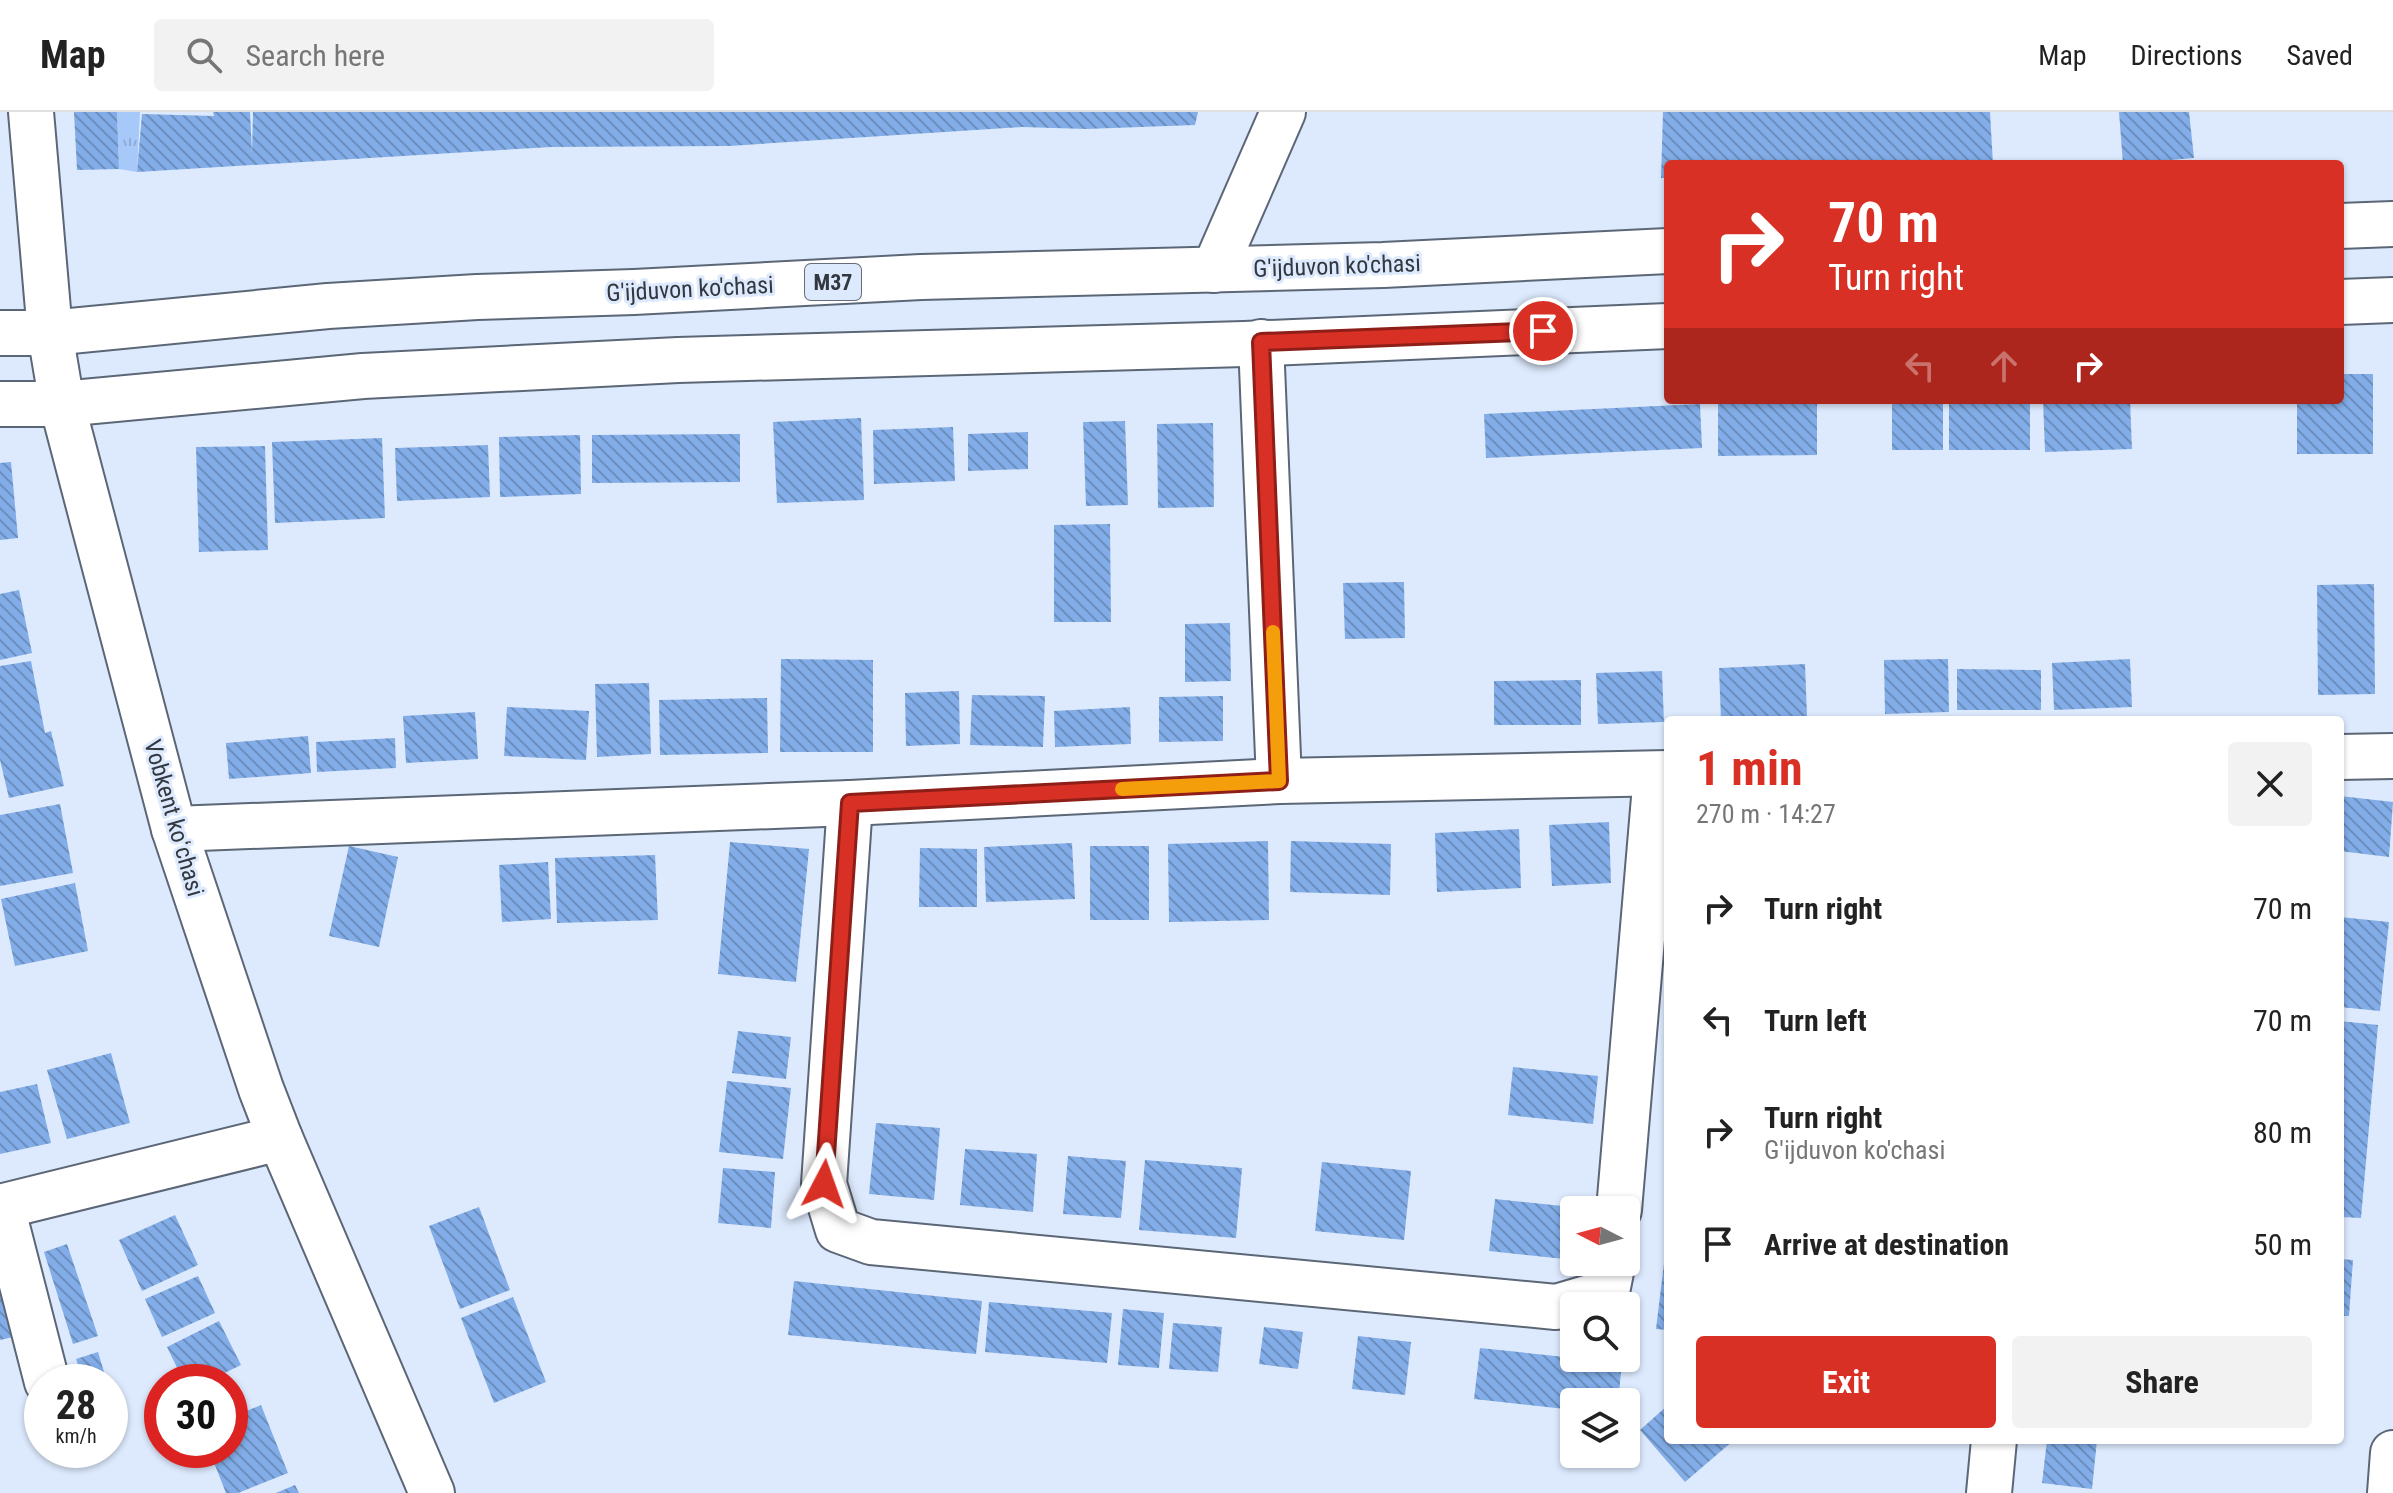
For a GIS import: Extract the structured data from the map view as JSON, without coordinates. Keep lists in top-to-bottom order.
{
  "streets": {
    "main road": ["G'ijduvon ko'chasi", "M37", "Vobkent koʻchasi"]
  },
  "crossings": [
    ["G'ijduvon ko'chasi", "Vobkent koʻchasi"]
  ],
  "north": "left",
  "page": {
    "header": "Map",
    "search": "Search here",
    "nav": ["Map", "Directions", "Saved"],
    "turn": ["70 m", "Turn right"],
    "heading": ["1 min", "270 m · 14:27"],
    "list": [
      {
        "name": "Turn right",
        "value": "70 m"
      },
      {
        "name": "Turn left",
        "value": "70 m"
      },
      {
        "name": "Turn right",
        "note": "G'ijduvon ko'chasi",
        "value": "80 m"
      },
      {
        "name": "Arrive at destination",
        "value": "50 m"
      }
    ],
    "buttons": ["Exit", "Share"],
    "speed": "28 km/h",
    "limit": "30"
  }
}
